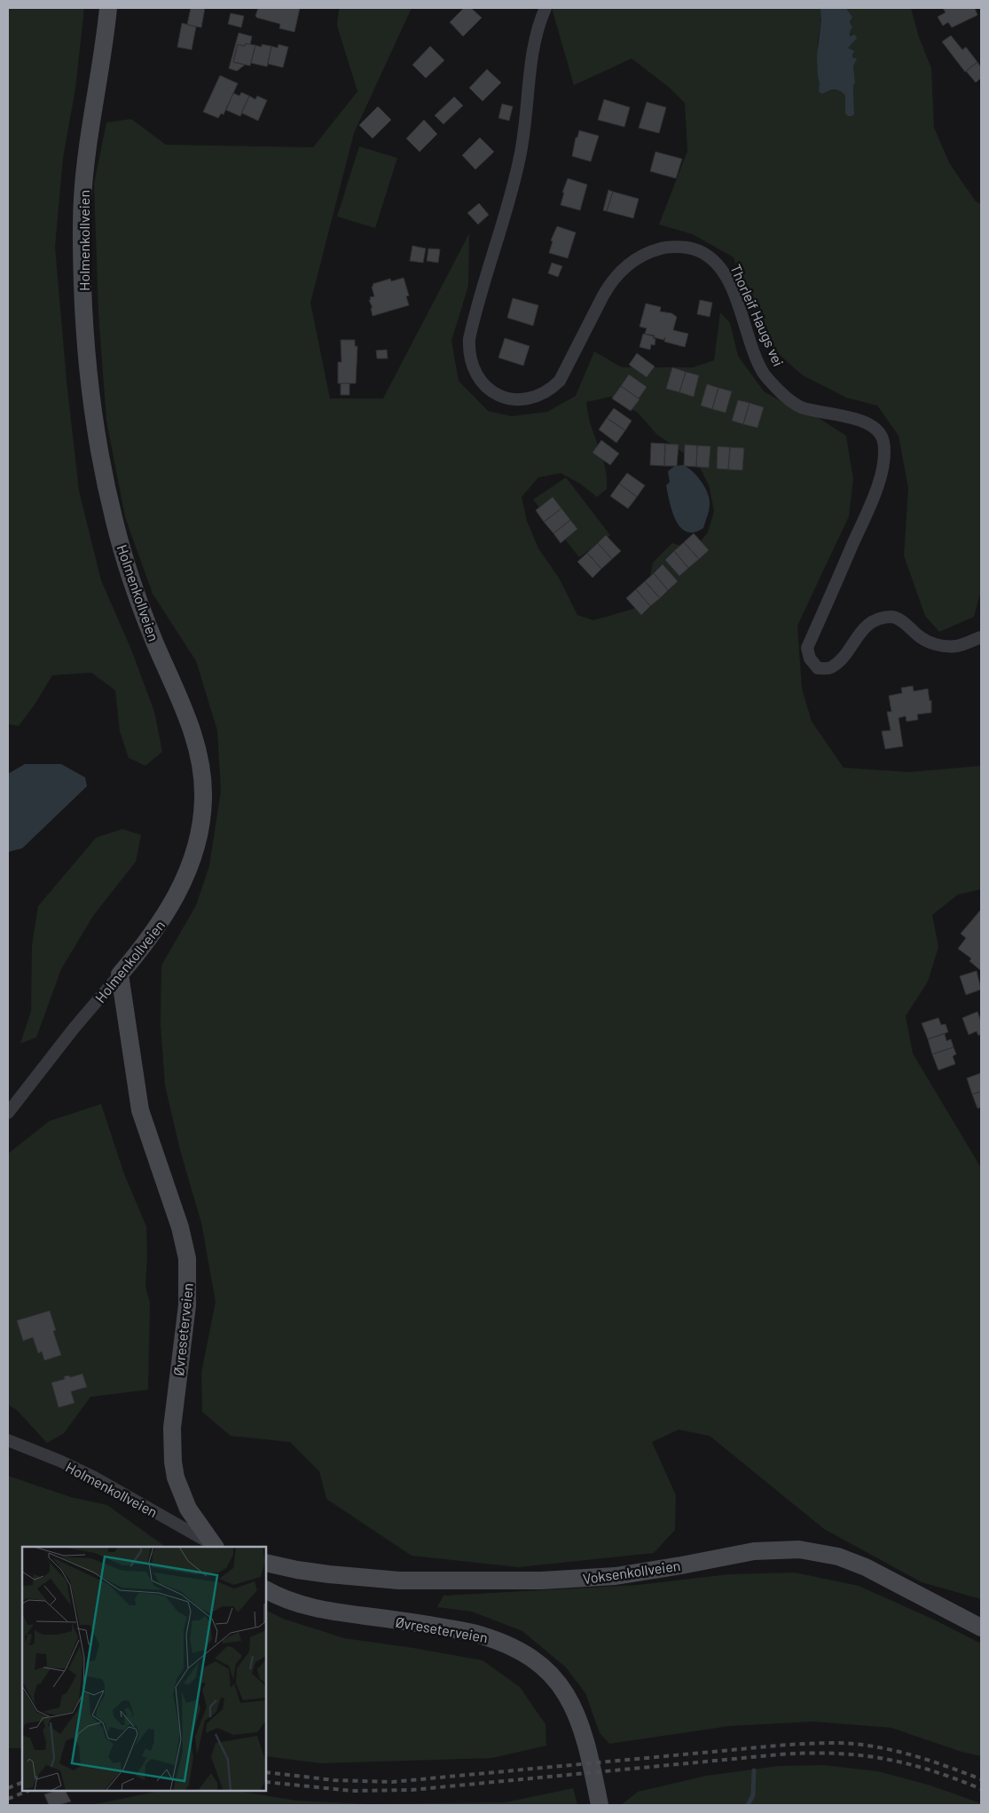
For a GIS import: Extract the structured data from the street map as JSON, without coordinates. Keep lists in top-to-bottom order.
{
  "streets": {
    "main road": ["Holmenkollveien", "Øvreseterveien", "Voksenkollveien"],
    "street": ["Thorleif Haugs vei"]
  },
  "crossings": [
    ["Holmenkollveien", "Øvreseterveien"]
  ]
}
